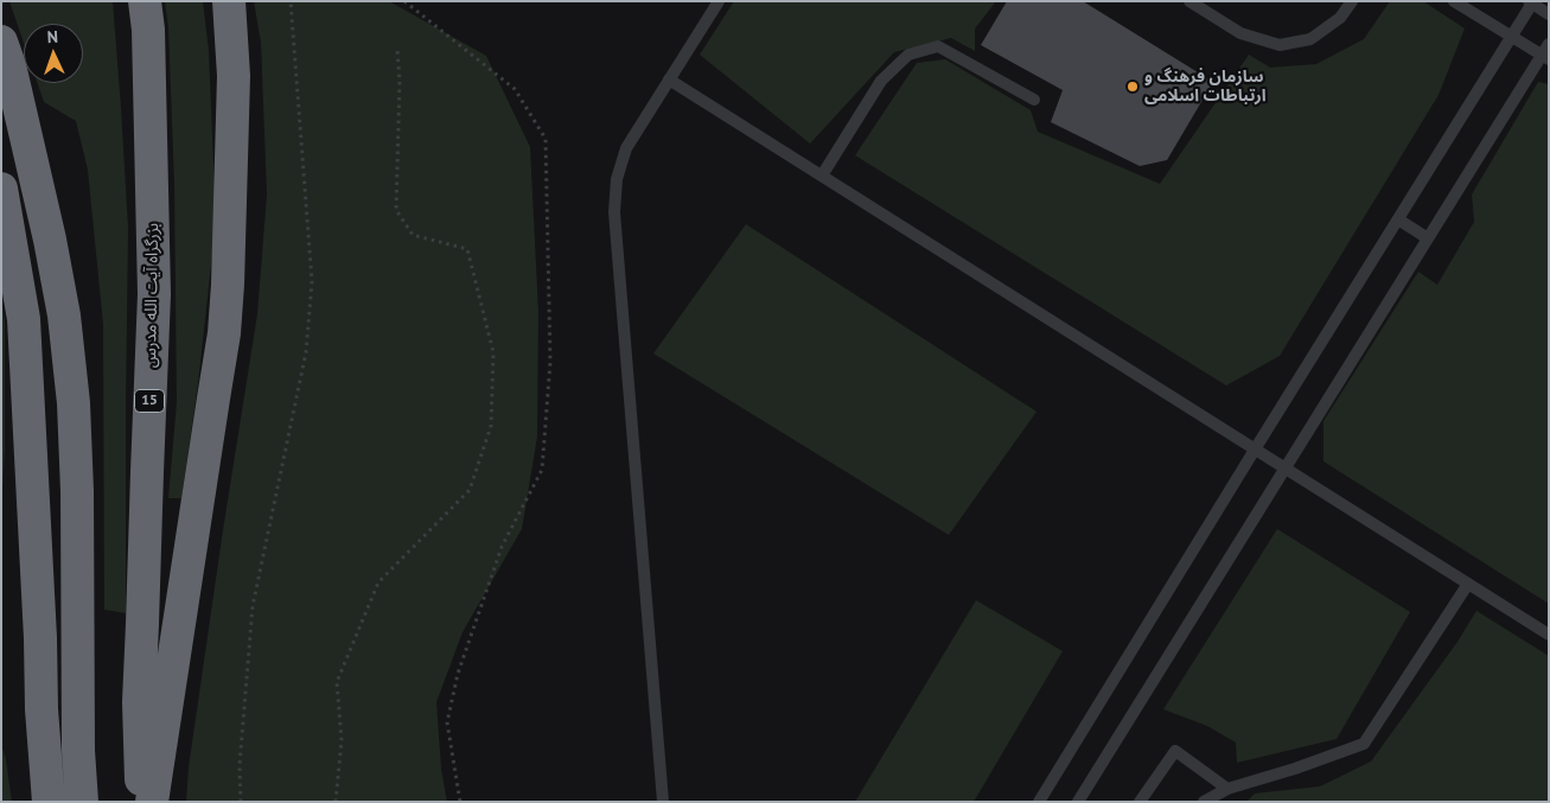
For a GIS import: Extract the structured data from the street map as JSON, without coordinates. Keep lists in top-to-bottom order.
{
  "streets": {
    "highway": ["بزرگراه آیت الله مدرس", "15"]
  },
  "places": ["سازمان فرهنگ و ارتباطات اسلامی"],
  "north": "top"
}
